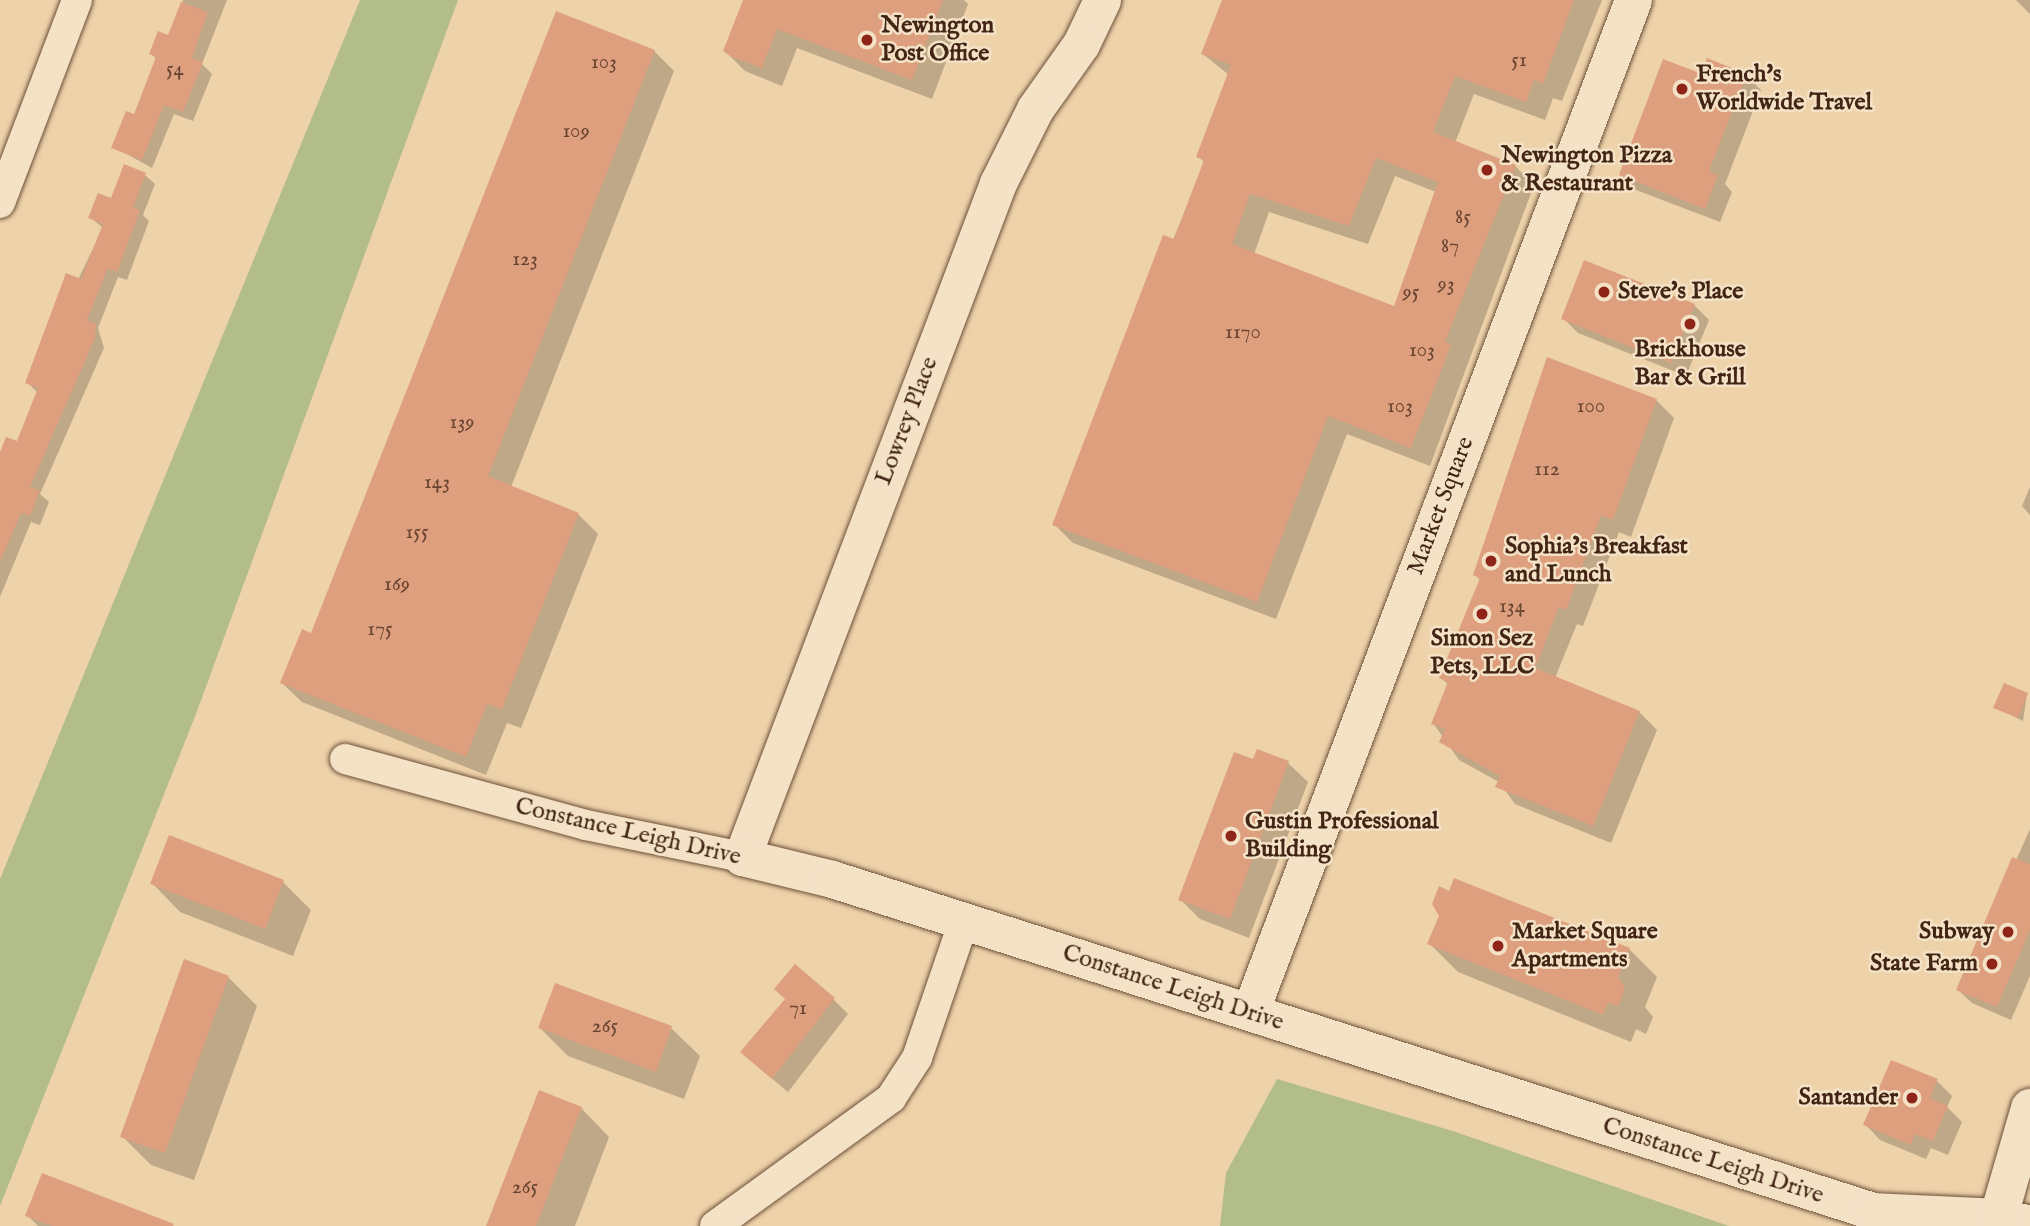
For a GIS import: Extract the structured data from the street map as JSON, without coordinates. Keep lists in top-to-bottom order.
{
  "streets": {
    "street": ["Lowrey Place", "Market Square", "Constance Leigh Drive"]
  },
  "crossings": [
    ["Lowrey Place", "Constance Leigh Drive"],
    ["Market Square", "Constance Leigh Drive"]
  ],
  "places": [
    "Newington Post Office",
    "French's Worldwide Travel",
    "Newington Pizza & Restaurant",
    "Steve's Place",
    "Brickhouse Bar & Grill",
    "Sophia’s Breakfast and Lunch",
    "Simon Sez Pets, LLC",
    "Gustin Professional Building",
    "Subway",
    "Market Square Apartments",
    "State Farm",
    "Santander"
  ],
  "house_numbers": [
    "51",
    "103",
    "54",
    "109",
    "85",
    "87",
    "123",
    "93",
    "95",
    "1170",
    "103",
    "103",
    "100",
    "139",
    "112",
    "143",
    "155",
    "169",
    "134",
    "175",
    "71",
    "265",
    "265"
  ]
}
